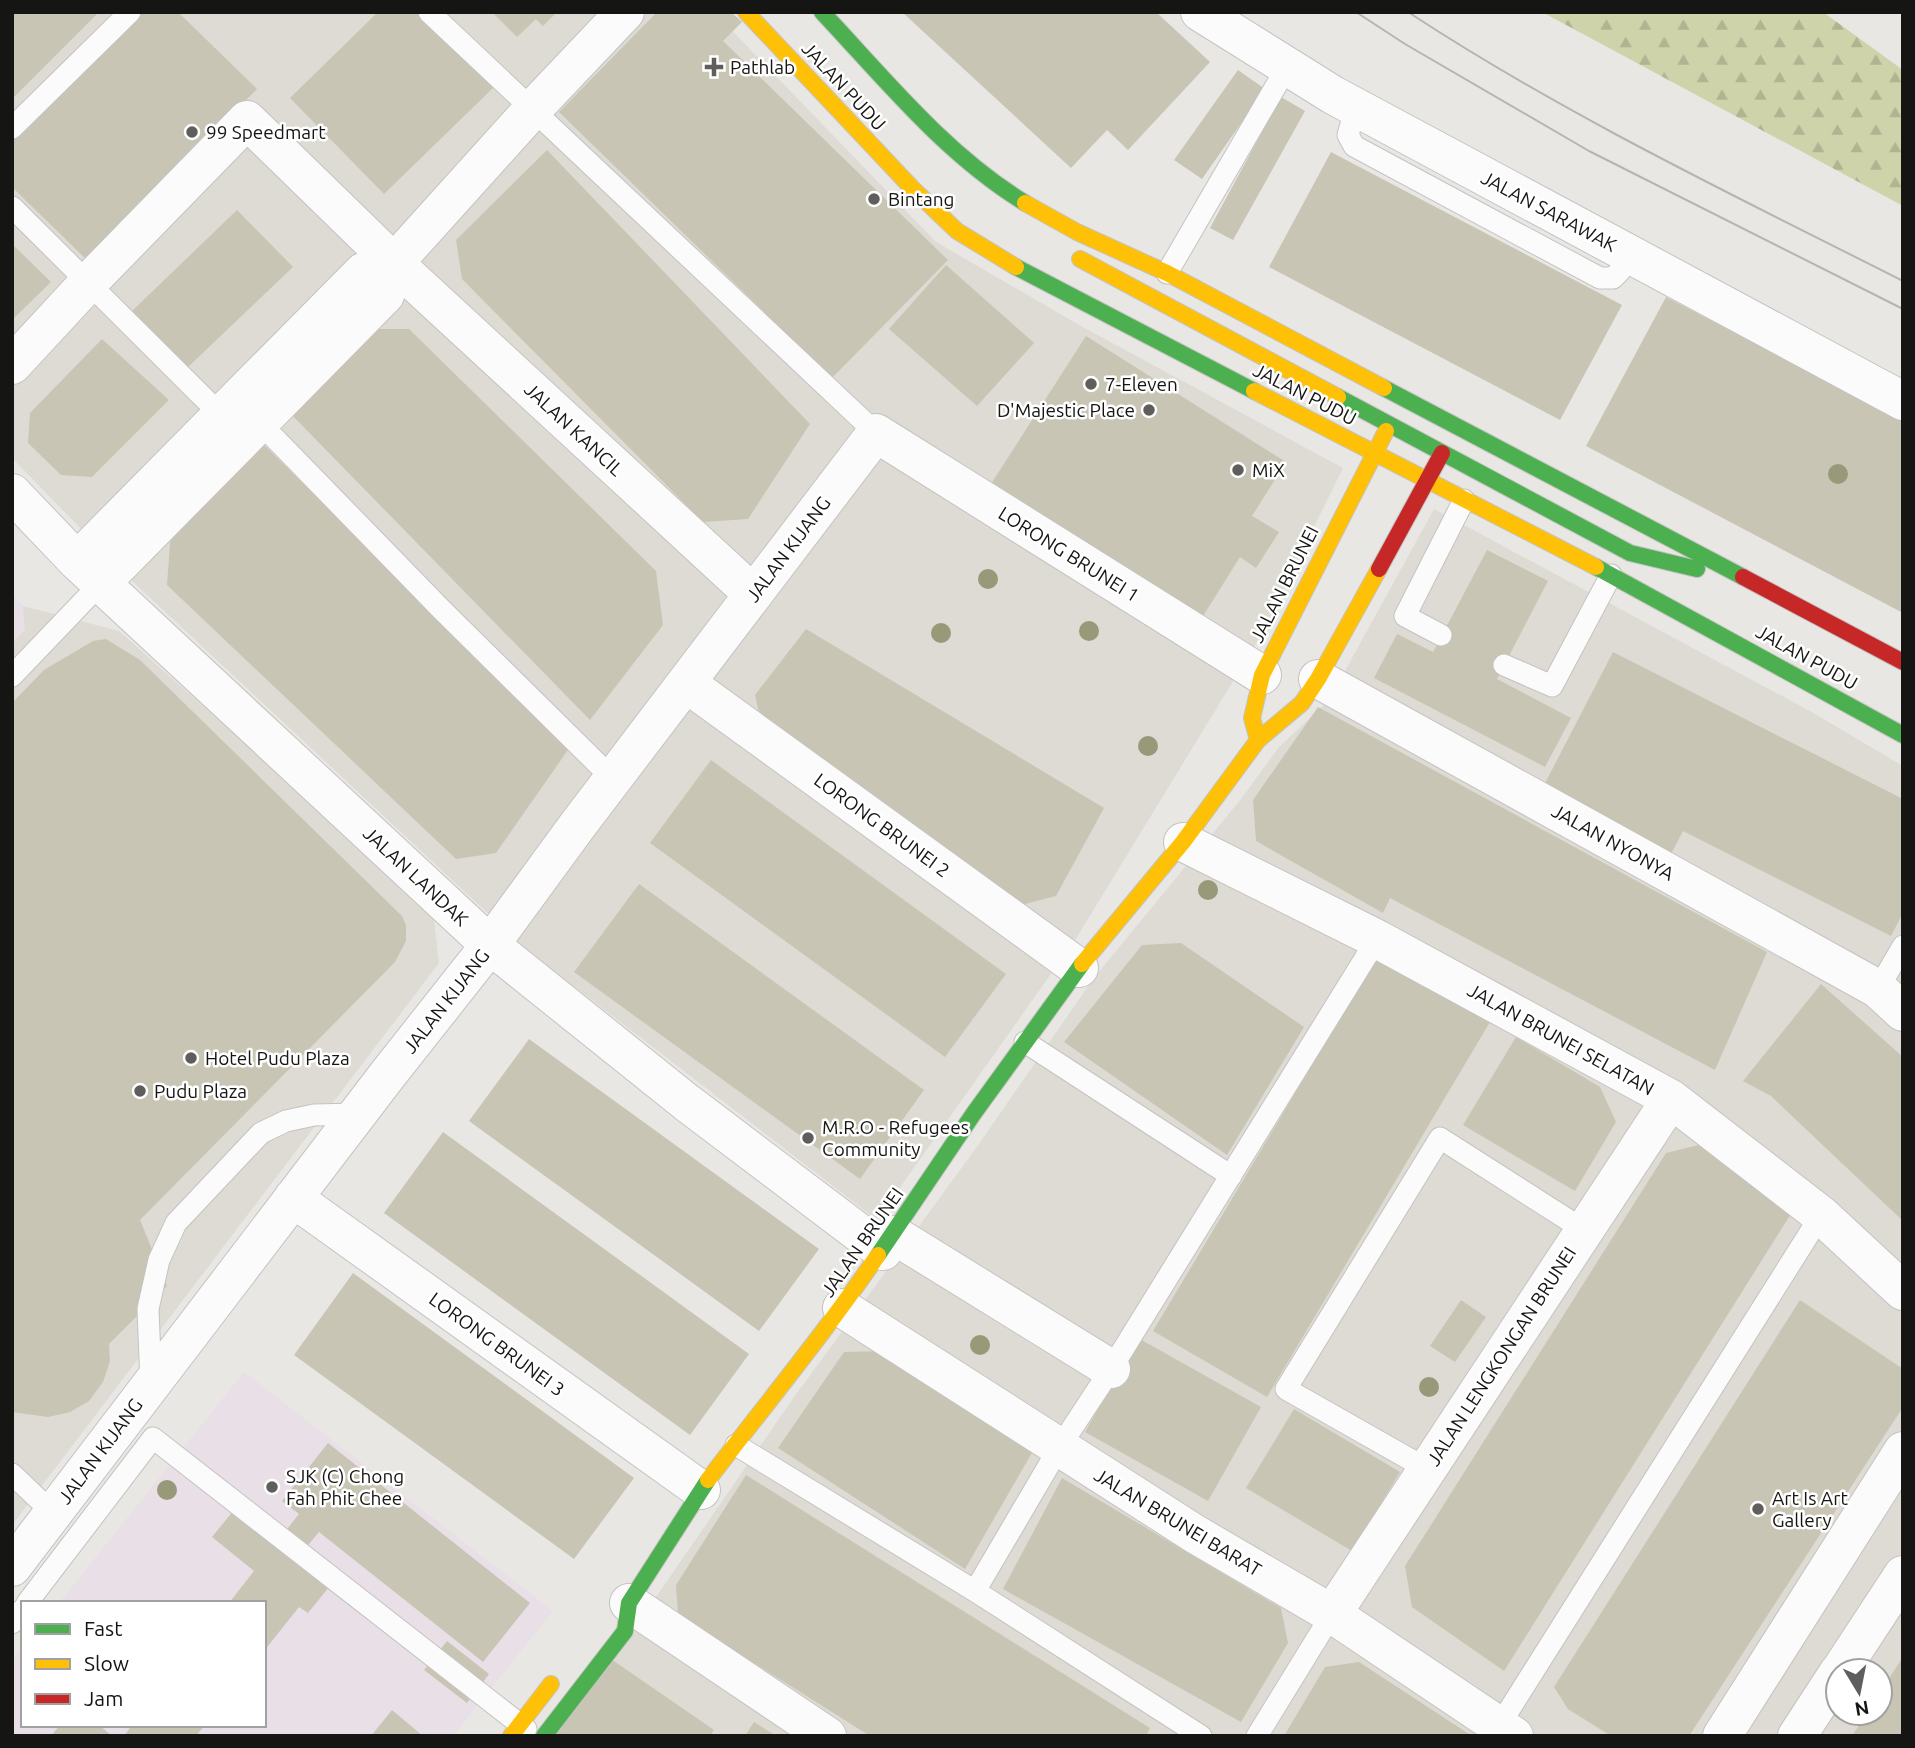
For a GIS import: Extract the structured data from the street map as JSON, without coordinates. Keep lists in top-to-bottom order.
{
  "streets": {
    "main road": ["JALAN PUDU", "JALAN BRUNEI"],
    "street": [
      "JALAN SARAWAK",
      "JALAN KANCIL",
      "JALAN KIJANG",
      "LORONG BRUNEI 1",
      "LORONG BRUNEI 2",
      "JALAN NYONYA",
      "JALAN LANDAK",
      "JALAN BRUNEI SELATAN",
      "LORONG BRUNEI 3",
      "JALAN LENGKONGAN BRUNEI",
      "JALAN BRUNEI BARAT"
    ]
  },
  "crossings": [
    ["JALAN PUDU", "JALAN BRUNEI"],
    ["JALAN KANCIL", "JALAN KIJANG"],
    ["JALAN KIJANG", "LORONG BRUNEI 1"],
    ["JALAN KIJANG", "LORONG BRUNEI 2"],
    ["JALAN KIJANG", "JALAN LANDAK"],
    ["JALAN KIJANG", "LORONG BRUNEI 3"],
    ["LORONG BRUNEI 1", "JALAN BRUNEI"],
    ["JALAN BRUNEI", "LORONG BRUNEI 2"],
    ["JALAN BRUNEI", "JALAN NYONYA"],
    ["JALAN BRUNEI", "JALAN LANDAK"],
    ["JALAN BRUNEI", "JALAN BRUNEI SELATAN"],
    ["JALAN BRUNEI", "LORONG BRUNEI 3"],
    ["JALAN BRUNEI", "JALAN BRUNEI BARAT"],
    ["JALAN BRUNEI SELATAN", "JALAN LENGKONGAN BRUNEI"],
    ["JALAN LENGKONGAN BRUNEI", "JALAN BRUNEI BARAT"]
  ],
  "places": {
    "health": ["Pathlab"],
    "other": [
      "99 Speedmart",
      "Bintang",
      "7-Eleven",
      "D'Majestic Place",
      "MiX",
      "Hotel Pudu Plaza",
      "Pudu Plaza",
      "M.R.O - Refugees Community",
      "SJK (C) Chong Fah Phit Chee",
      "Art Is Art Gallery"
    ]
  },
  "legend": ["Fast", "Slow", "Jam"],
  "north": "bottom"
}
